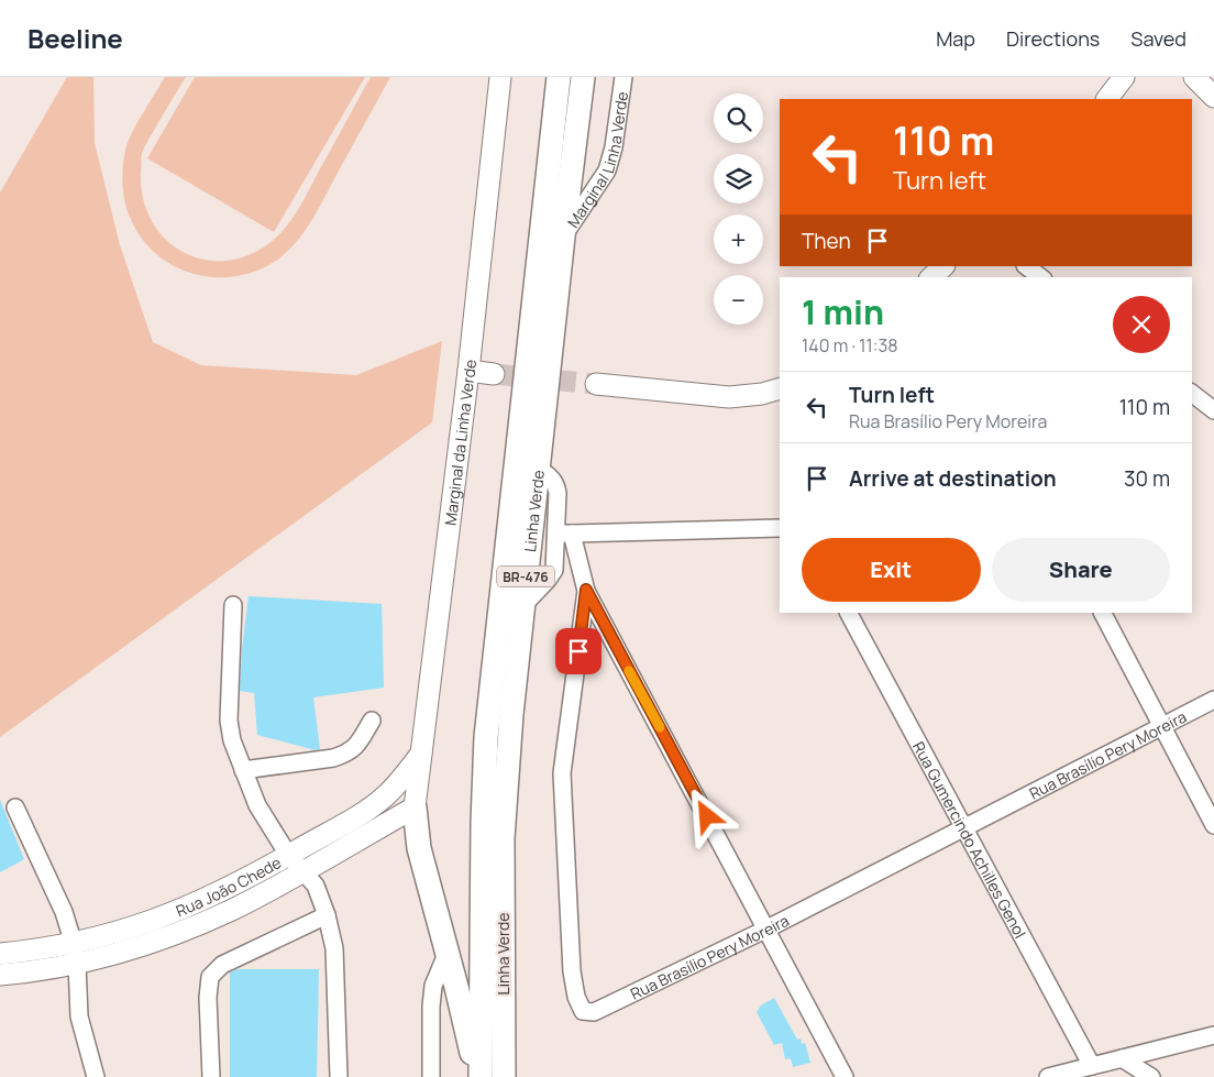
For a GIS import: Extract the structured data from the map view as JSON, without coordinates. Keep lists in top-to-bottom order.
{
  "streets": {
    "highway": ["Linha Verde", "BR-476"],
    "main road": ["Marginal da Linha Verde", "Rua João Chede"],
    "street": ["Marginal Linha Verde", "Rua Brasílio Pery Moreira", "Rua Gumercindo Achilles Genol"]
  },
  "crossings": [
    ["Marginal Linha Verde", "Linha Verde"],
    ["Marginal da Linha Verde", "Rua João Chede"],
    ["Rua Brasílio Pery Moreira", "Rua Gumercindo Achilles Genol"]
  ],
  "page": {
    "header": "Beeline",
    "nav": ["Map", "Directions", "Saved"],
    "map_buttons": ["+", "−"],
    "turn": ["110 m", "Turn left"],
    "then": "Then",
    "heading": ["1 min", "140 m · 11:38"],
    "list": [
      {
        "name": "Turn left",
        "note": "Rua Brasílio Pery Moreira",
        "value": "110 m"
      },
      {
        "name": "Arrive at destination",
        "value": "30 m"
      }
    ],
    "buttons": ["Exit", "Share"]
  }
}
